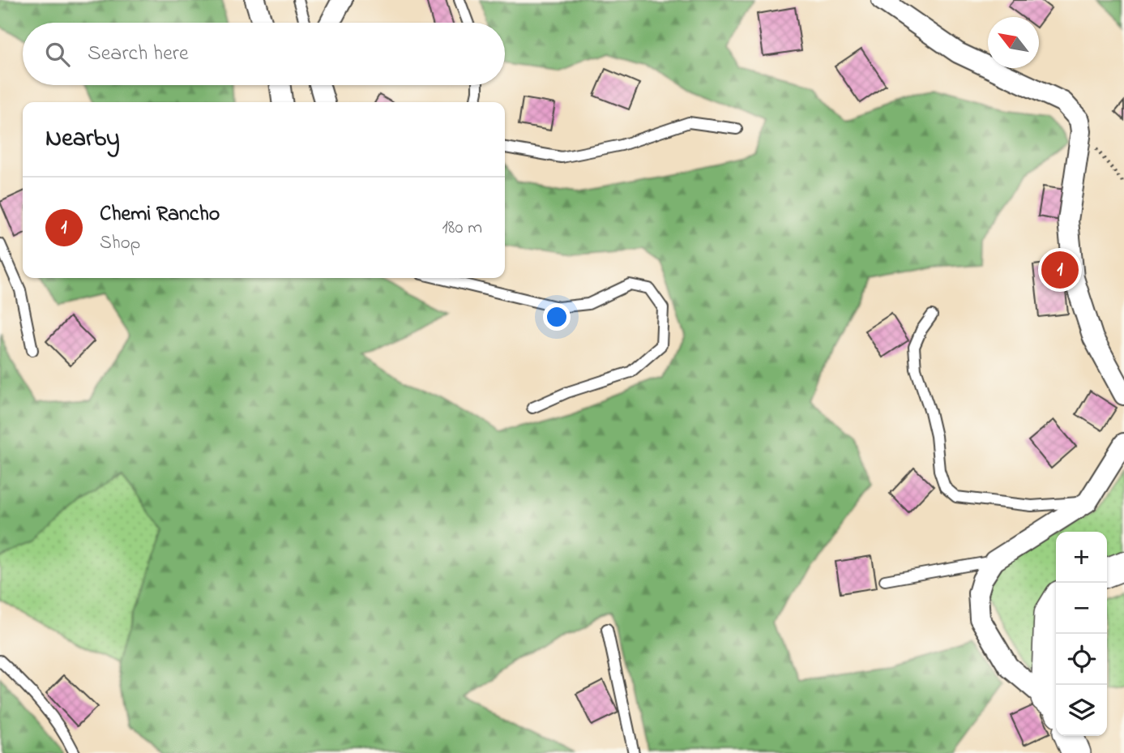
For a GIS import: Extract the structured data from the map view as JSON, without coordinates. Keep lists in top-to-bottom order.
{
  "north": "top left",
  "page": {
    "search": "Search here",
    "heading": "Nearby",
    "list": [
      {
        "mark": "1",
        "name": "Chemi Rancho",
        "note": "Shop",
        "value": "180 m"
      }
    ],
    "pins": "1",
    "map_buttons": ["+", "−"]
  }
}
